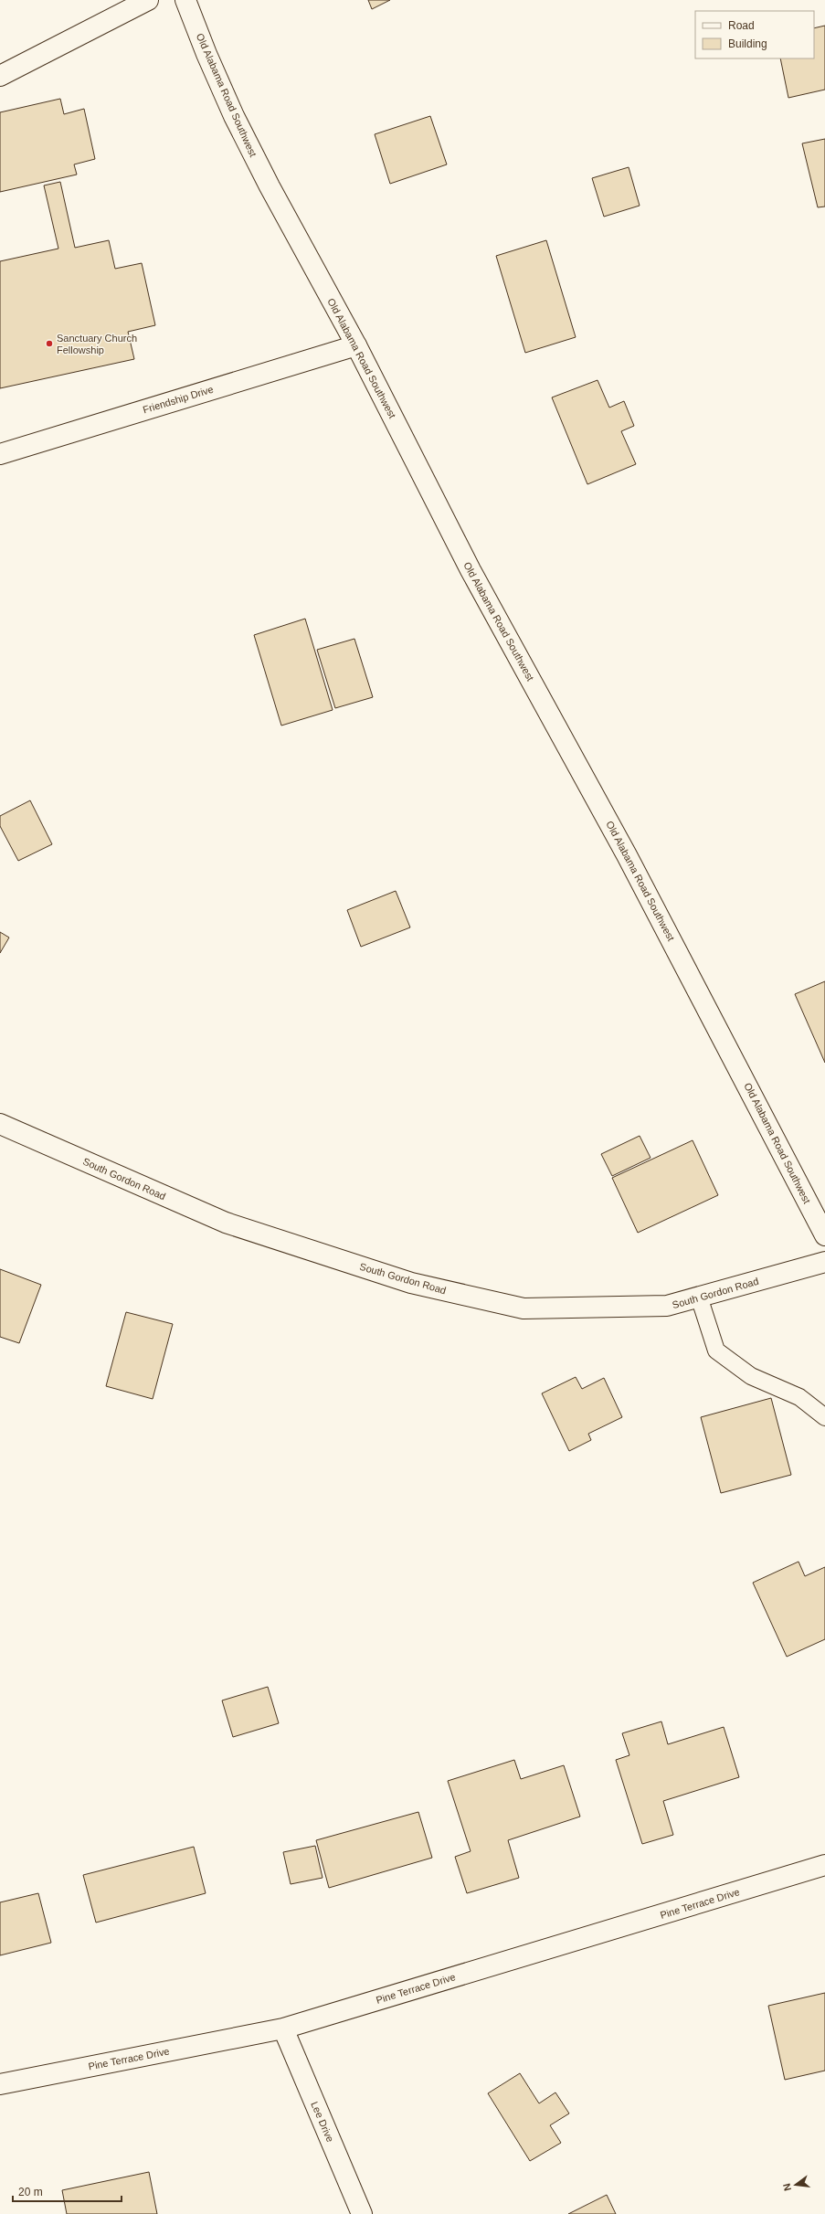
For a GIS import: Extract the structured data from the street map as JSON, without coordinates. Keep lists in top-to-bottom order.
{
  "streets": {
    "street": [
      "Old Alabama Road Southwest",
      "Friendship Drive",
      "South Gordon Road",
      "Pine Terrace Drive",
      "Lee Drive"
    ]
  },
  "crossings": [
    ["Old Alabama Road Southwest", "Friendship Drive"],
    ["Pine Terrace Drive", "Lee Drive"]
  ],
  "places": ["Sanctuary Church Fellowship"],
  "legend": ["Road", "Building"],
  "scale_bar": "20 m",
  "north": "left"
}
